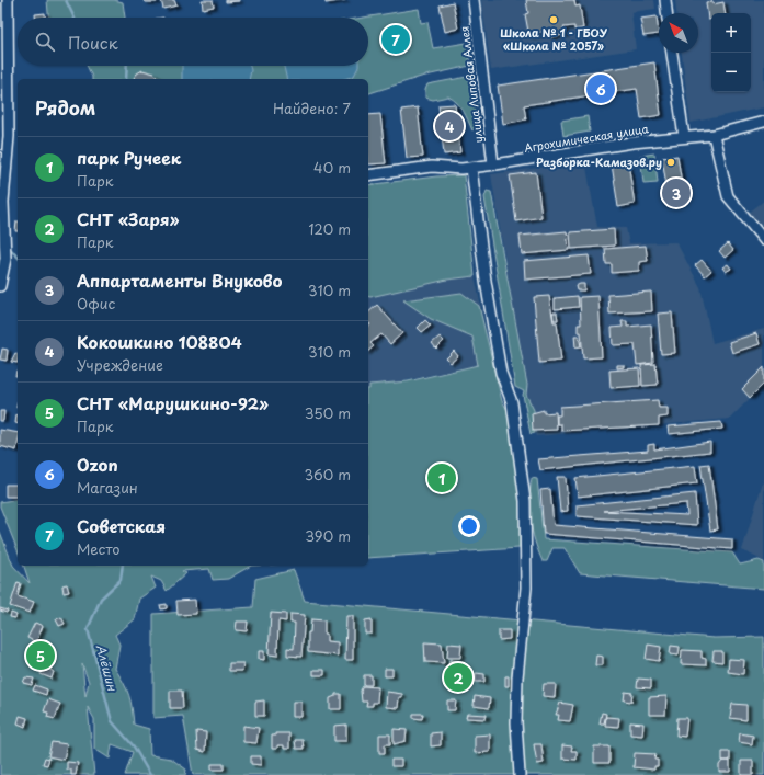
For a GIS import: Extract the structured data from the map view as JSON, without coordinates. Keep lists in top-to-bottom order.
{
  "streets": {
    "street": ["улица Липовая Аллея", "Агрохимическая улица"]
  },
  "crossings": [
    ["улица Липовая Аллея", "Агрохимическая улица"]
  ],
  "water": ["Алёшин"],
  "places": ["Школа № 1 - ГБОУ «Школа № 2057»", "Разборка-Камазов.ру"],
  "north": "top left",
  "page": {
    "map_buttons": ["+", "−"],
    "search": "Поиск",
    "pins": [
      "7",
      "6",
      "4",
      "3",
      "1",
      "5",
      "2"
    ],
    "heading": ["Рядом", "Найдено: 7"],
    "list": [
      {
        "mark": "1",
        "name": "парк Ручеек",
        "note": "Парк",
        "value": "40 m"
      },
      {
        "mark": "2",
        "name": "СНТ «Заря»",
        "note": "Парк",
        "value": "120 m"
      },
      {
        "mark": "3",
        "name": "Аппартаменты Внуково",
        "note": "Офис",
        "value": "310 m"
      },
      {
        "mark": "4",
        "name": "Кокошкино 108804",
        "note": "Учреждение",
        "value": "310 m"
      },
      {
        "mark": "5",
        "name": "СНТ «Марушкино-92»",
        "note": "Парк",
        "value": "350 m"
      },
      {
        "mark": "6",
        "name": "Ozon",
        "note": "Магазин",
        "value": "360 m"
      },
      {
        "mark": "7",
        "name": "Советская",
        "note": "Место",
        "value": "390 m"
      }
    ]
  }
}
